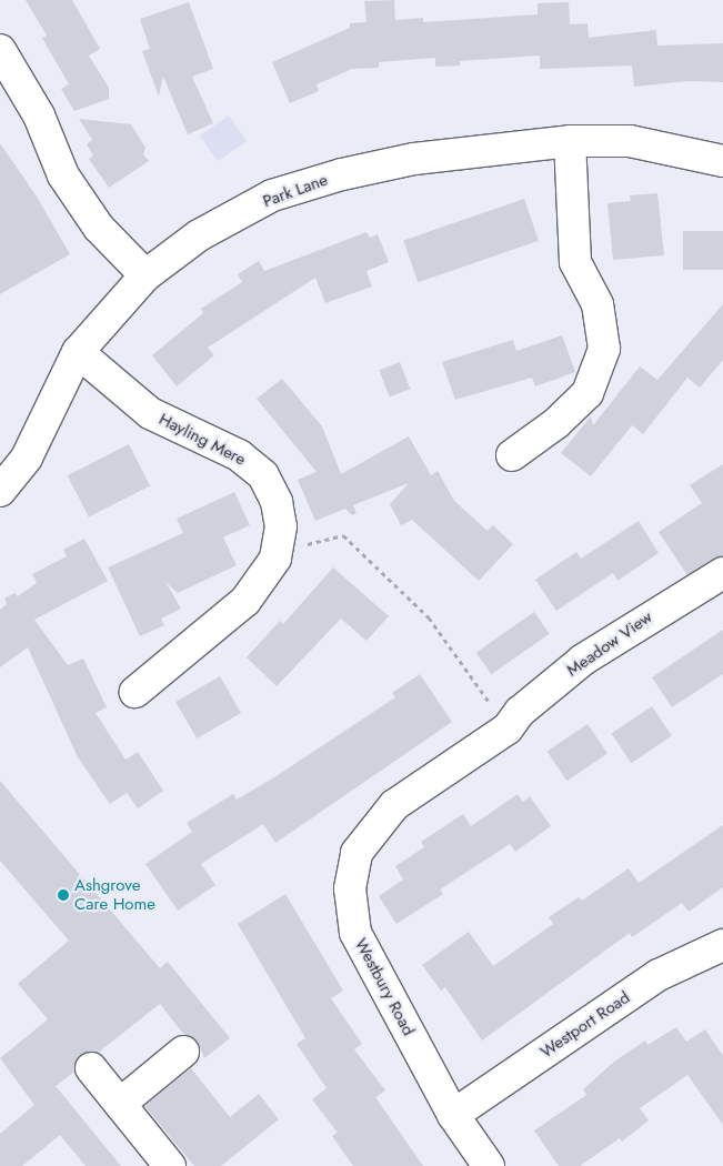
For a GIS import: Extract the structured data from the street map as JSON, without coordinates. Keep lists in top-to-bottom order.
{
  "streets": {
    "street": [
      "Park Lane",
      "Hayling Mere",
      "Meadow View",
      "Westbury Road",
      "Westport Road"
    ]
  },
  "crossings": [
    ["Park Lane", "Hayling Mere"],
    ["Meadow View", "Westbury Road"],
    ["Westbury Road", "Westport Road"]
  ],
  "places": ["Ashgrove Care Home"]
}
